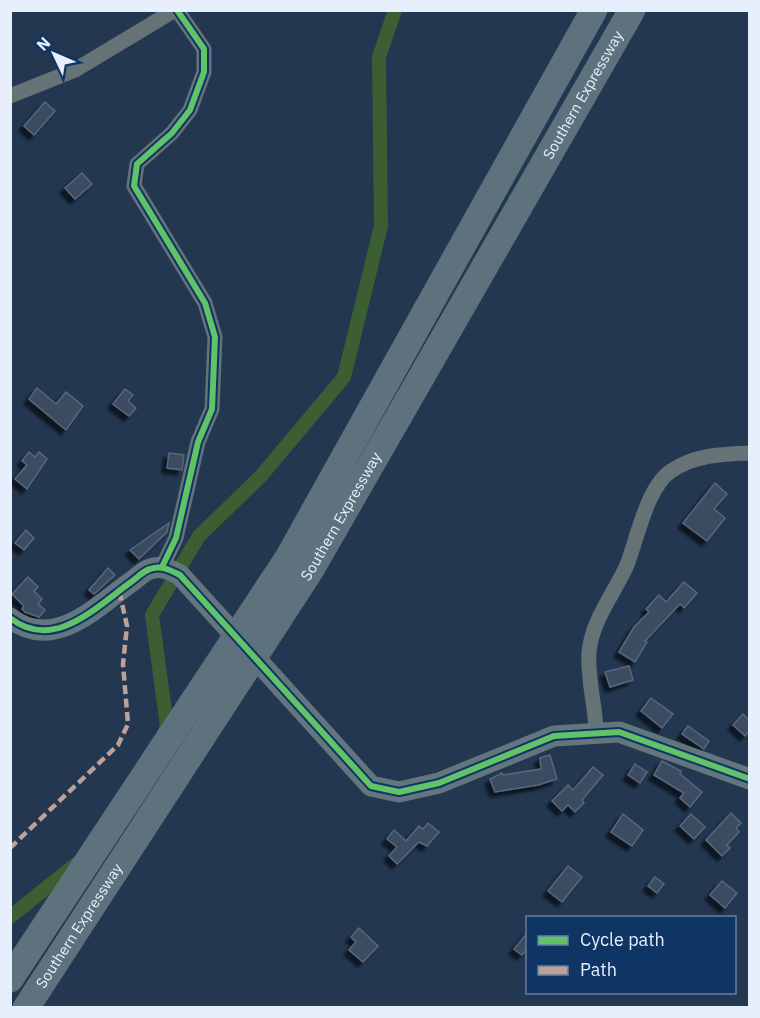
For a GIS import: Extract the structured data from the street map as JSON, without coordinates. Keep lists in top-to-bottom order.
{
  "streets": {
    "highway": ["Southern Expressway"]
  },
  "legend": ["Cycle path", "Path"],
  "north": "top left"
}
